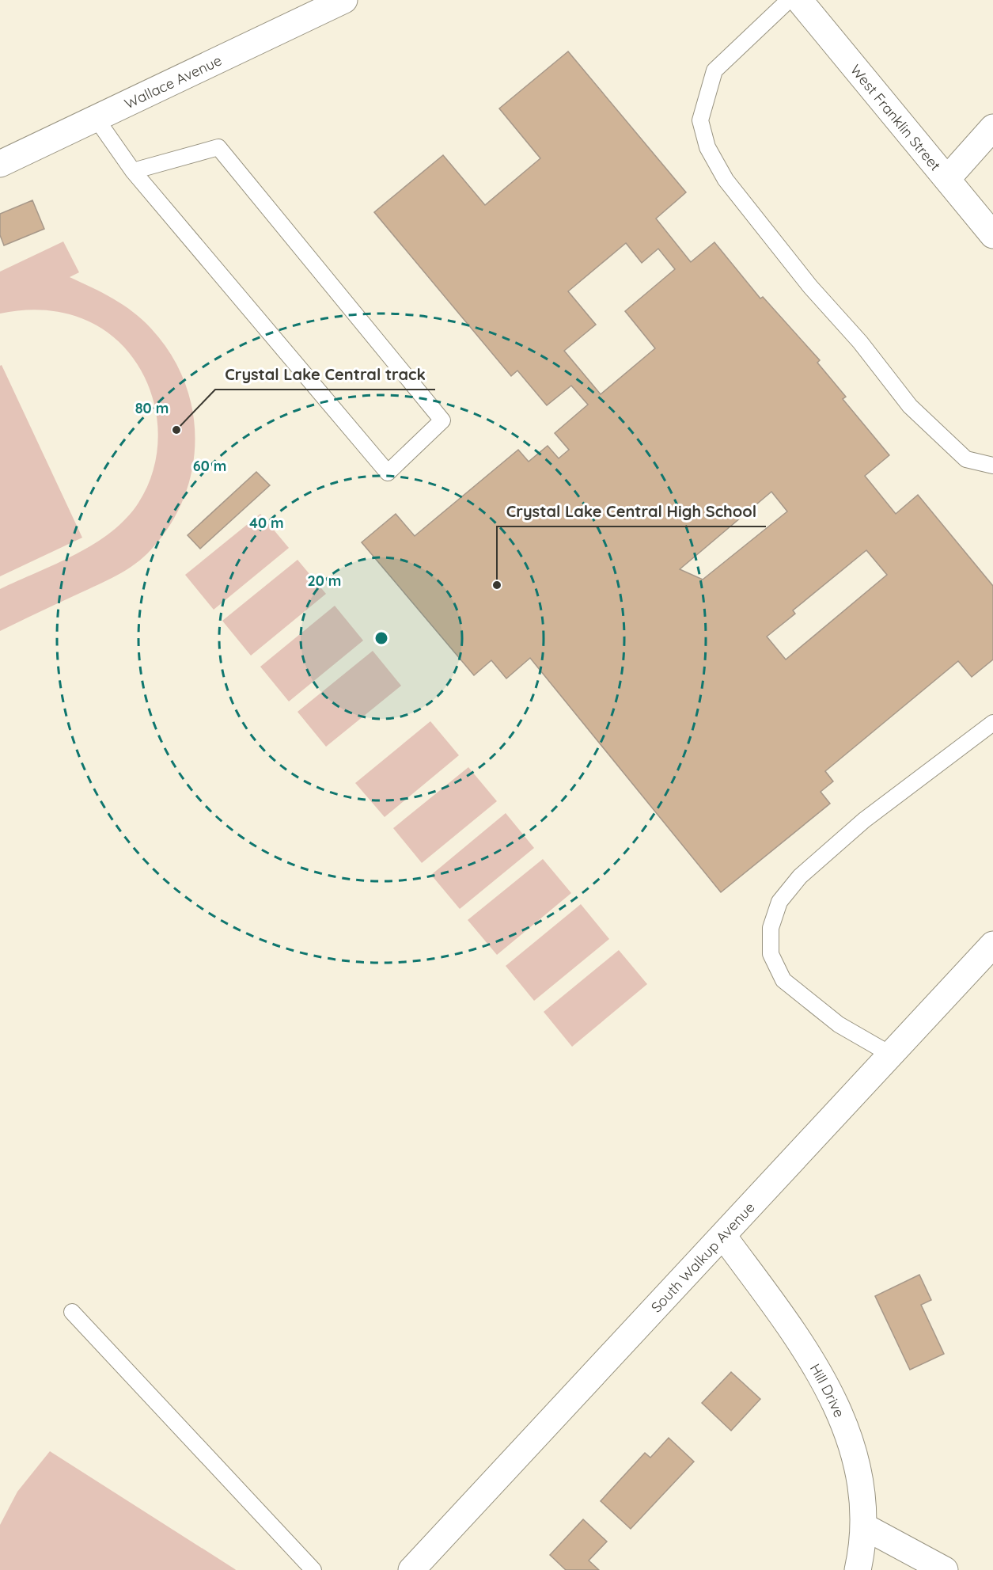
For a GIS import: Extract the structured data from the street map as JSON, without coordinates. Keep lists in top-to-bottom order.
{
  "streets": {
    "street": [
      "Wallace Avenue",
      "West Franklin Street",
      "South Walkup Avenue",
      "Hill Drive"
    ]
  },
  "crossings": [
    ["South Walkup Avenue", "Hill Drive"]
  ],
  "places": ["Crystal Lake Central track", "Crystal Lake Central High School"],
  "rings": [
    "80 m",
    "60 m",
    "40 m",
    "20 m"
  ]
}
